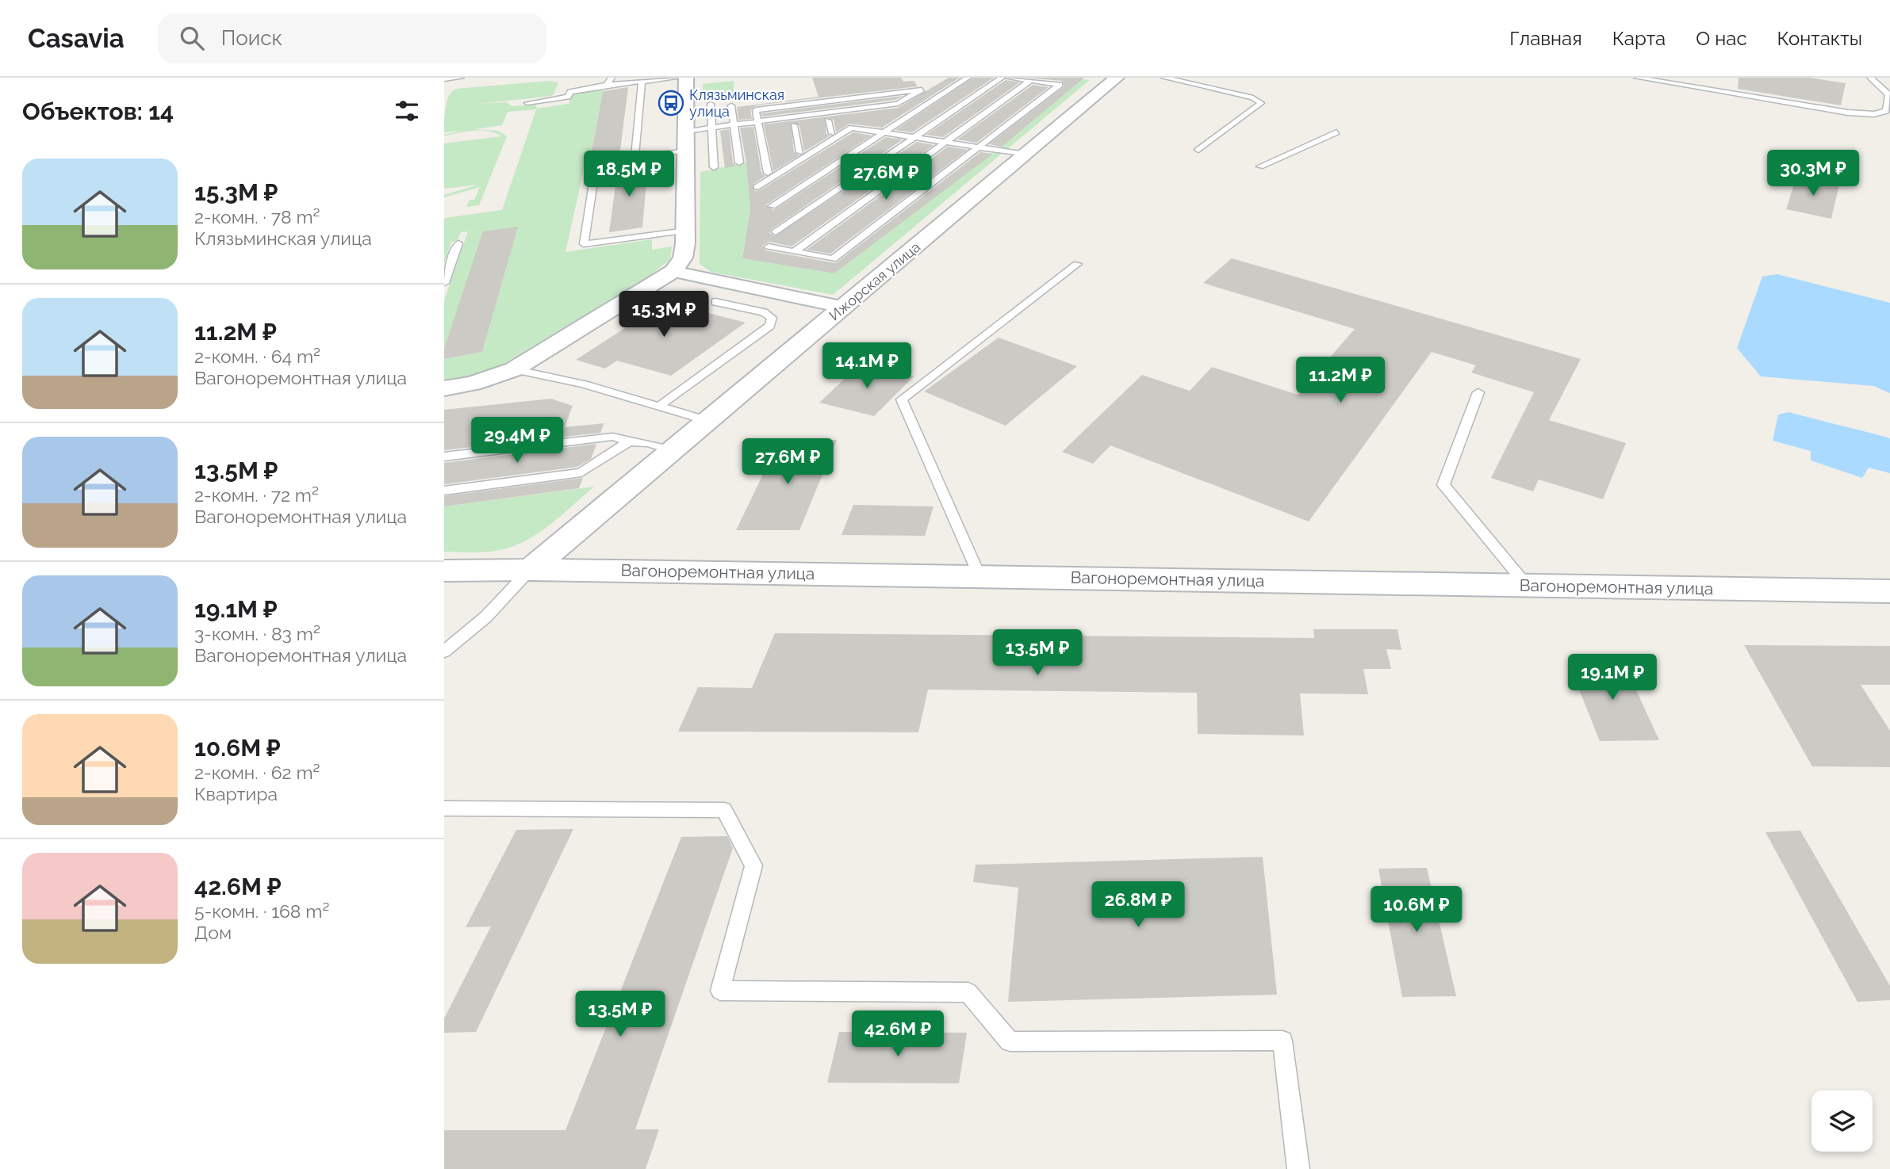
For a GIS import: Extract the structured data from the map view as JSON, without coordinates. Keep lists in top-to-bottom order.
{
  "streets": {
    "street": ["Ижорская улица", "Вагоноремонтная улица"]
  },
  "crossings": [
    ["Ижорская улица", "Вагоноремонтная улица"]
  ],
  "places": {
    "bus stop": ["Клязьминская улица"]
  },
  "page": {
    "header": "Casavia",
    "search": "Поиск",
    "nav": [
      "Главная",
      "Карта",
      "О нас",
      "Контакты"
    ],
    "heading": "Объектов: 14",
    "list": [
      {
        "name": "15.3M ₽",
        "note": "2-комн. · 78 m² · Клязьминская улица"
      },
      {
        "name": "11.2M ₽",
        "note": "2-комн. · 64 m² · Вагоноремонтная улица"
      },
      {
        "name": "13.5M ₽",
        "note": "2-комн. · 72 m² · Вагоноремонтная улица"
      },
      {
        "name": "19.1M ₽",
        "note": "3-комн. · 83 m² · Вагоноремонтная улица"
      },
      {
        "name": "10.6M ₽",
        "note": "2-комн. · 62 m² · Квартира"
      },
      {
        "name": "42.6M ₽",
        "note": "5-комн. · 168 m² · Дом"
      }
    ],
    "price": [
      "30.3M ₽",
      "18.5M ₽",
      "27.6M ₽",
      "15.3M ₽",
      "14.1M ₽",
      "11.2M ₽",
      "29.4M ₽",
      "27.6M ₽",
      "13.5M ₽",
      "19.1M ₽",
      "26.8M ₽",
      "10.6M ₽",
      "13.5M ₽",
      "42.6M ₽"
    ]
  }
}
